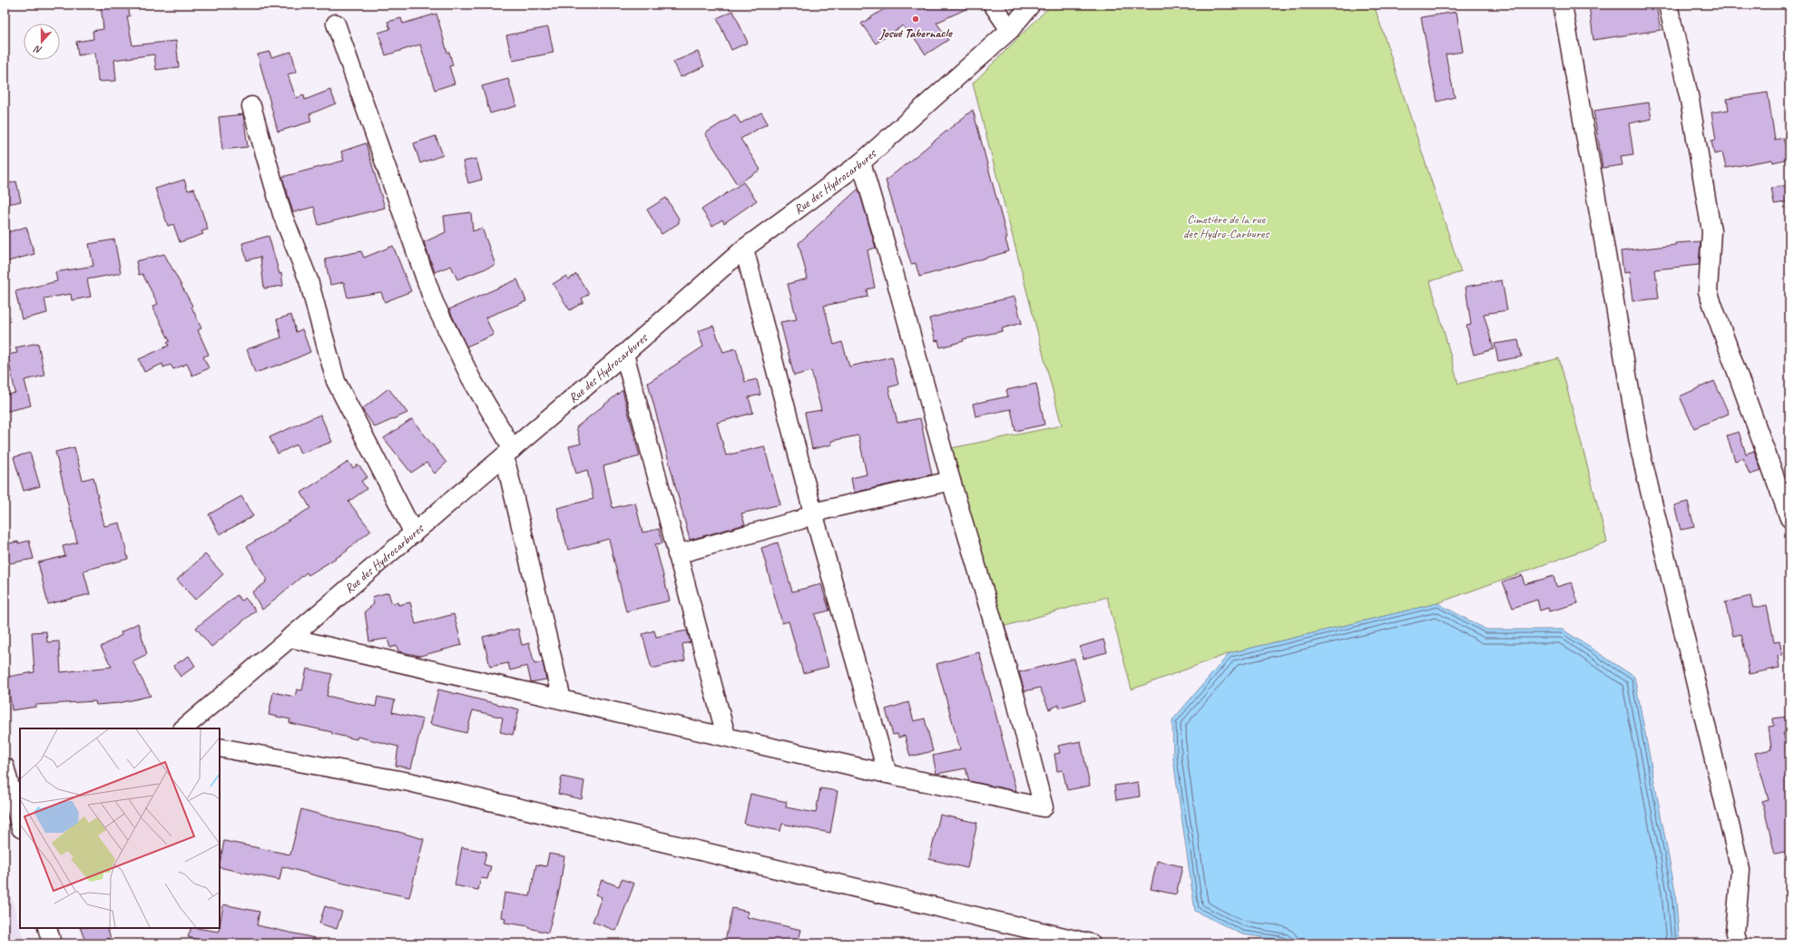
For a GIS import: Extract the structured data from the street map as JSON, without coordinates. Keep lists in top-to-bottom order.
{
  "streets": {
    "street": ["Rue des Hydrocarbures"]
  },
  "parks": ["Cimetière de la rue des Hydro-Carbures"],
  "places": ["Josué Tabernacle"],
  "north": "bottom"
}
